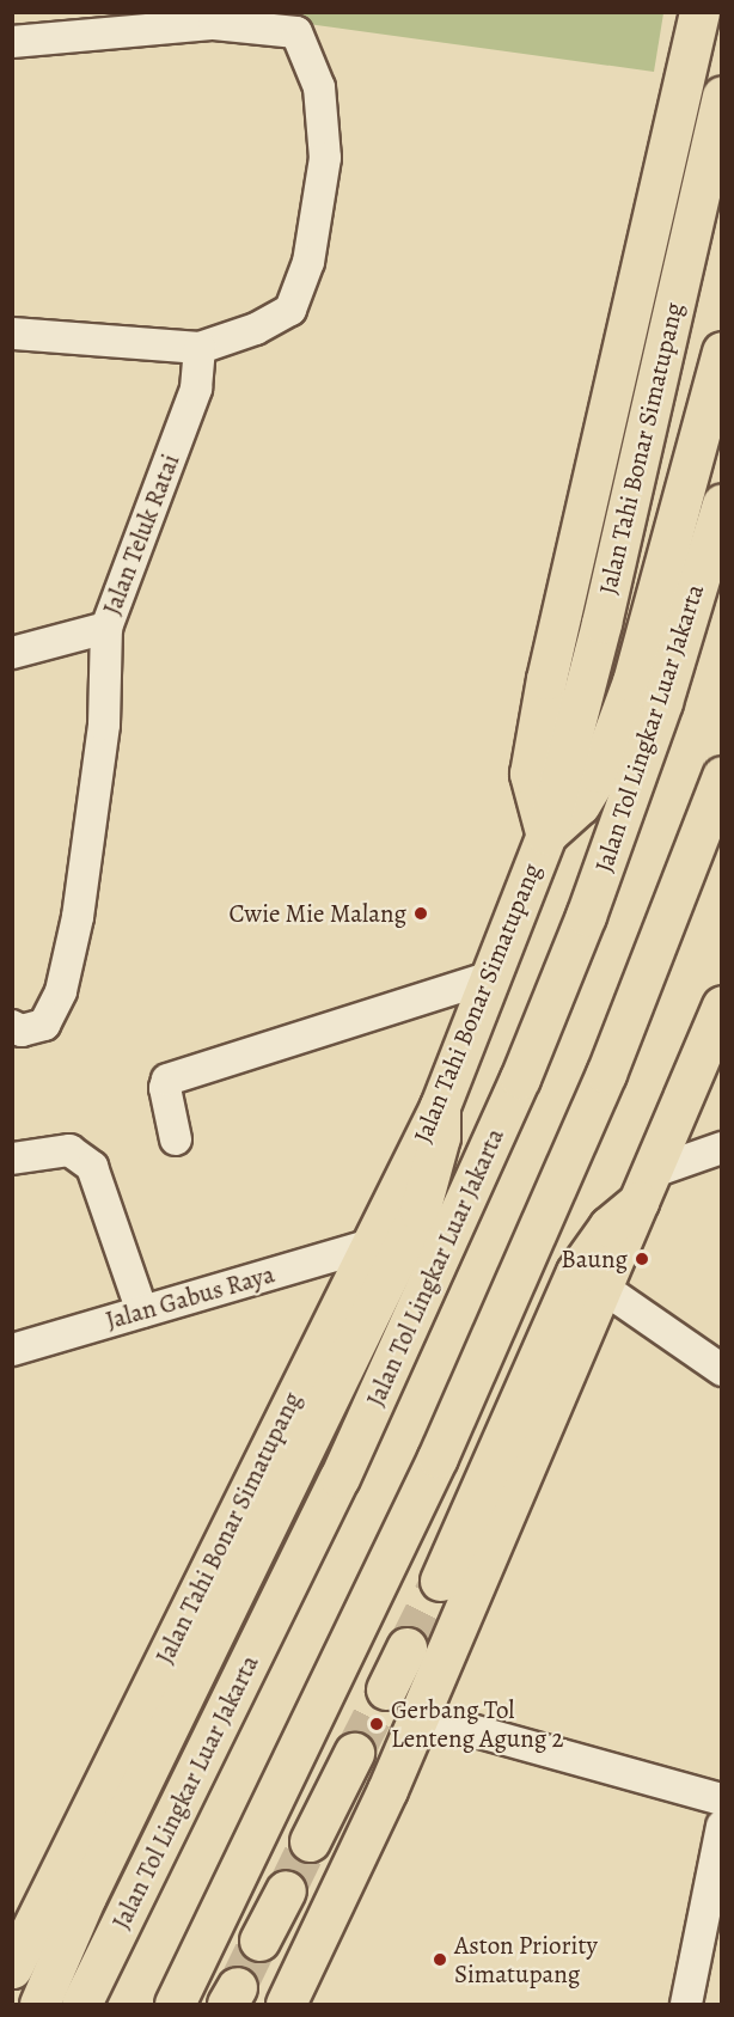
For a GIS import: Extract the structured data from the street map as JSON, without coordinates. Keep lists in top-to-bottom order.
{
  "streets": {
    "highway": ["Jalan Tahi Bonar Simatupang", "Jalan Tol Lingkar Luar Jakarta"],
    "street": ["Jalan Teluk Ratai", "Jalan Gabus Raya"]
  },
  "crossings": [
    ["Jalan Tahi Bonar Simatupang", "Jalan Gabus Raya"]
  ],
  "places": [
    "Cwie Mie Malang",
    "Baung",
    "Gerbang Tol Lenteng Agung 2",
    "Aston Priority Simatupang"
  ]
}
